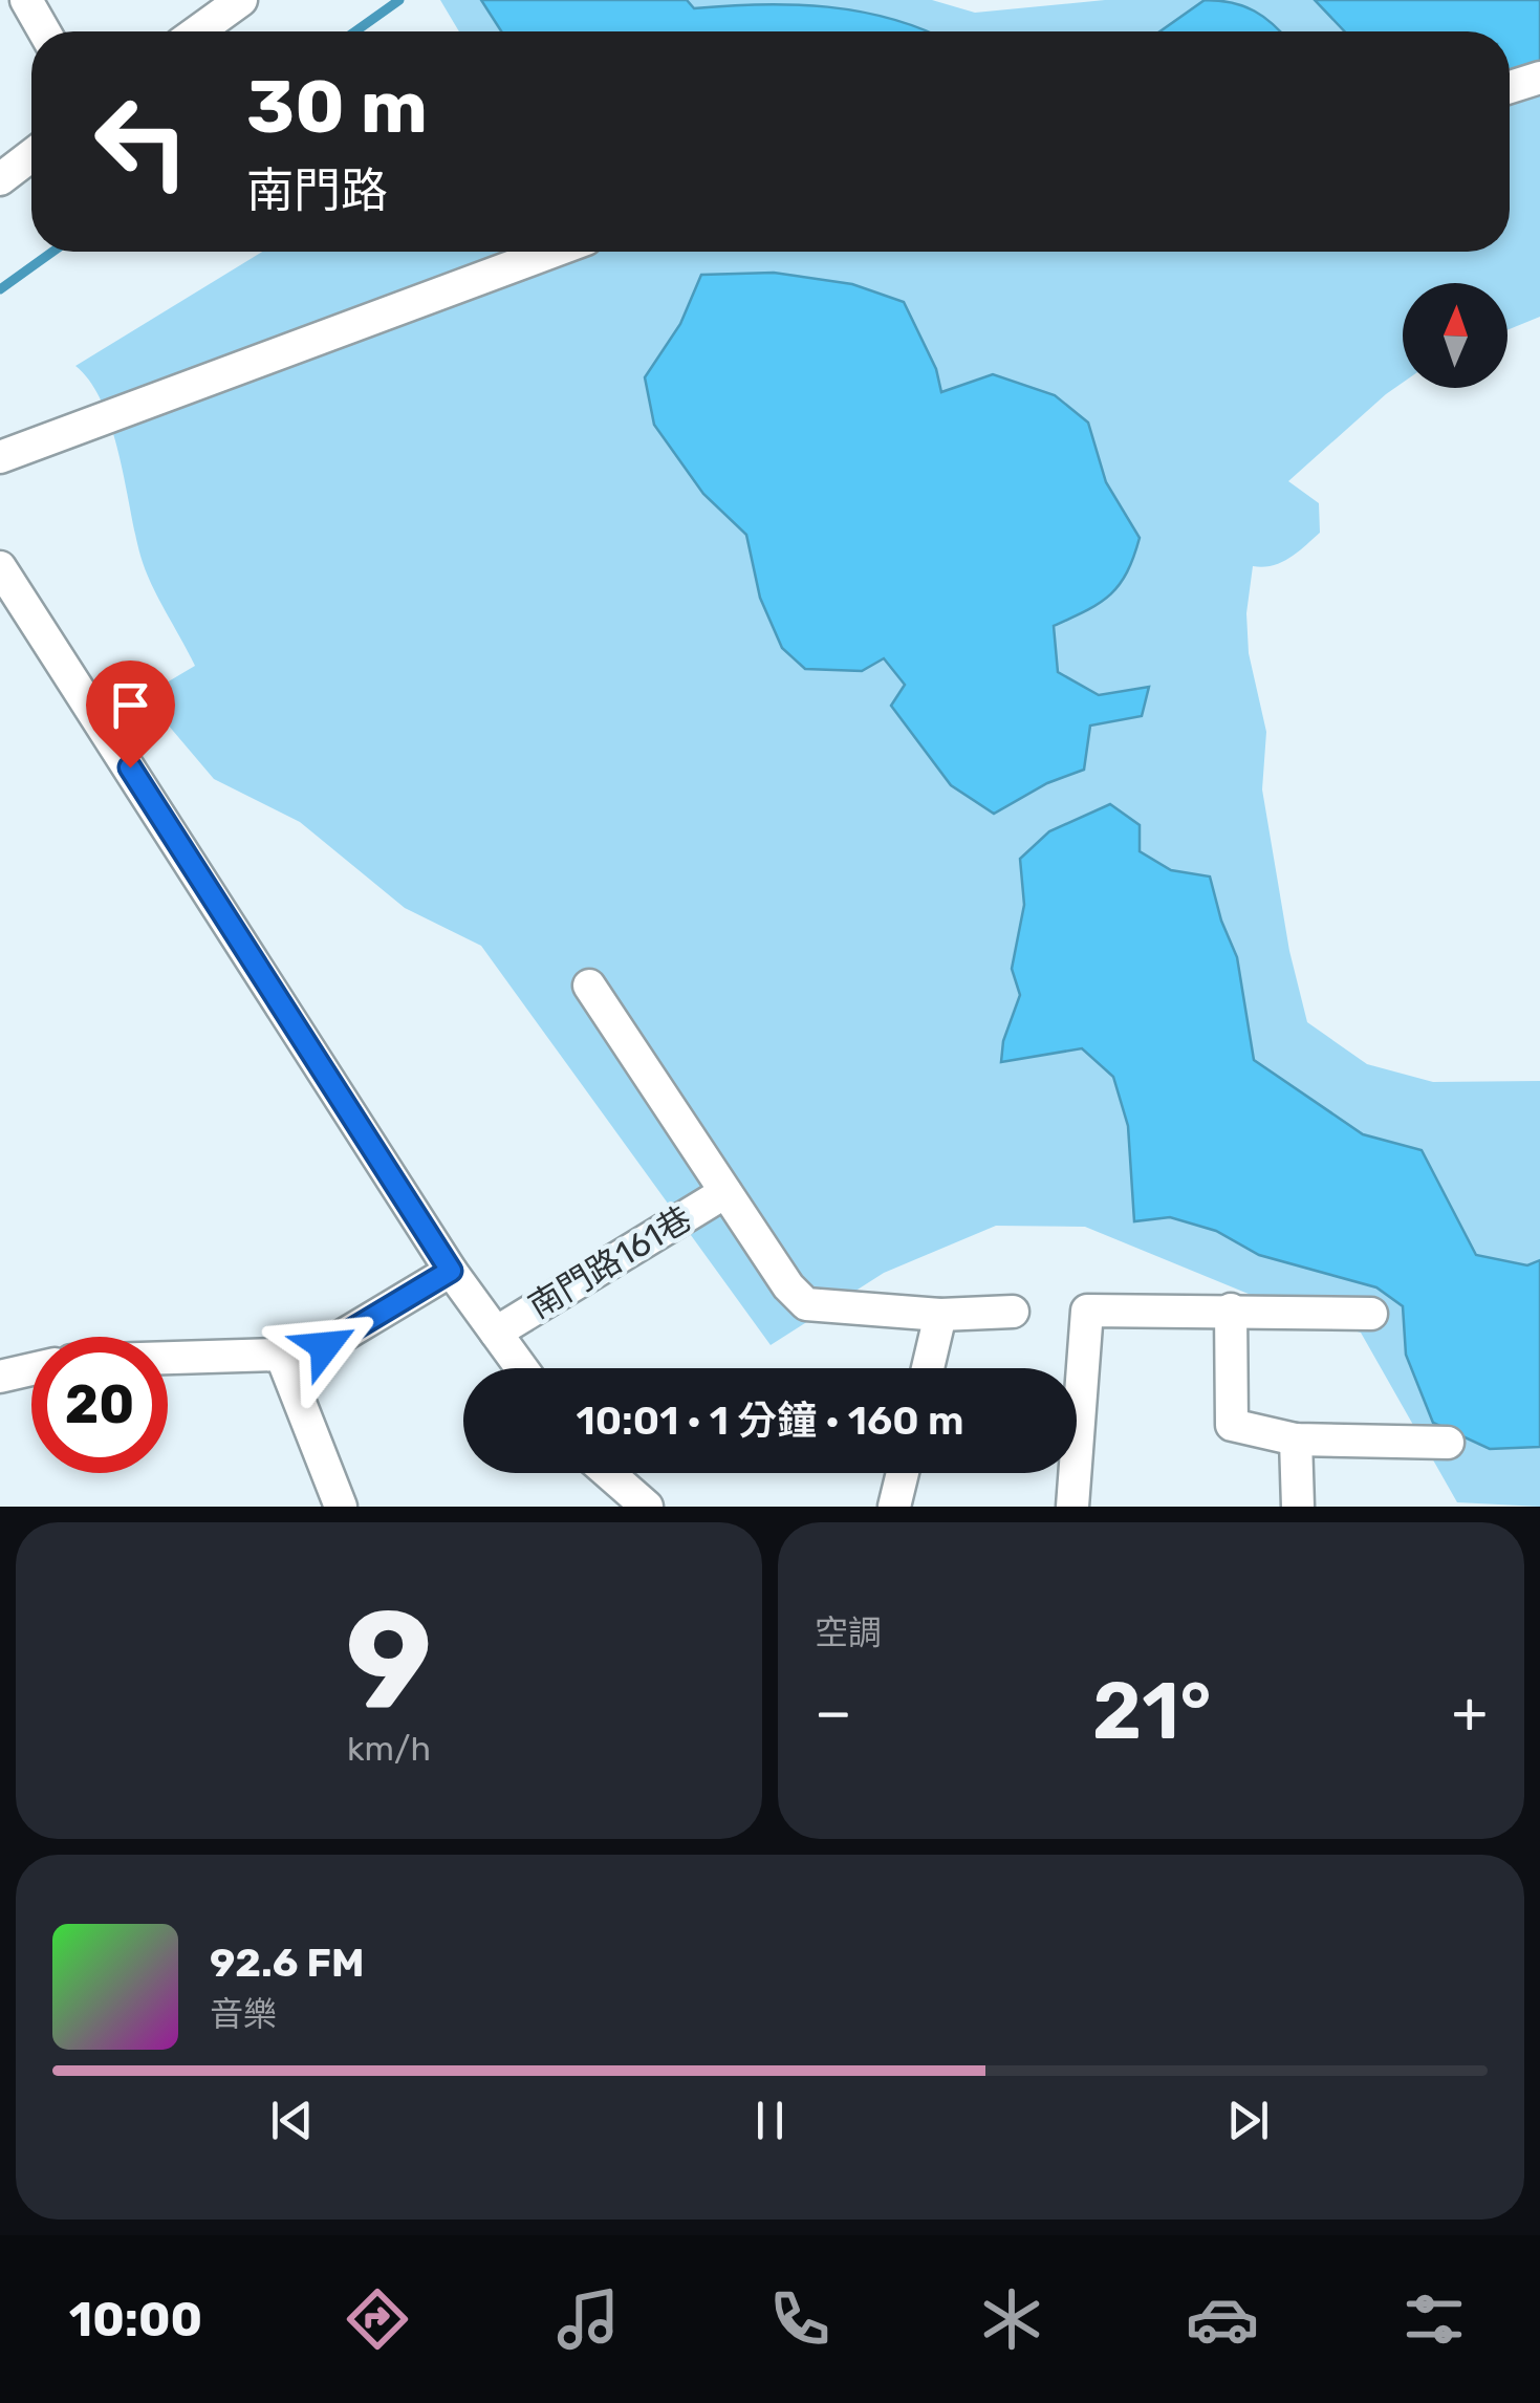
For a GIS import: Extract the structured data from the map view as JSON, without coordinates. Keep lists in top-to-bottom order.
{
  "streets": {
    "street": ["南門路161巷"]
  },
  "north": "top",
  "page": {
    "turn": ["30 m", "南門路"],
    "limit": "20",
    "trip": "10:01 · 1 分鐘 · 160 m",
    "tile": [
      ["9", "km/h"],
      "空調"
    ],
    "heat": ["−", "21°", "+"],
    "song": ["92.6 FM", "音樂"],
    "tabs": "10:00"
  }
}
